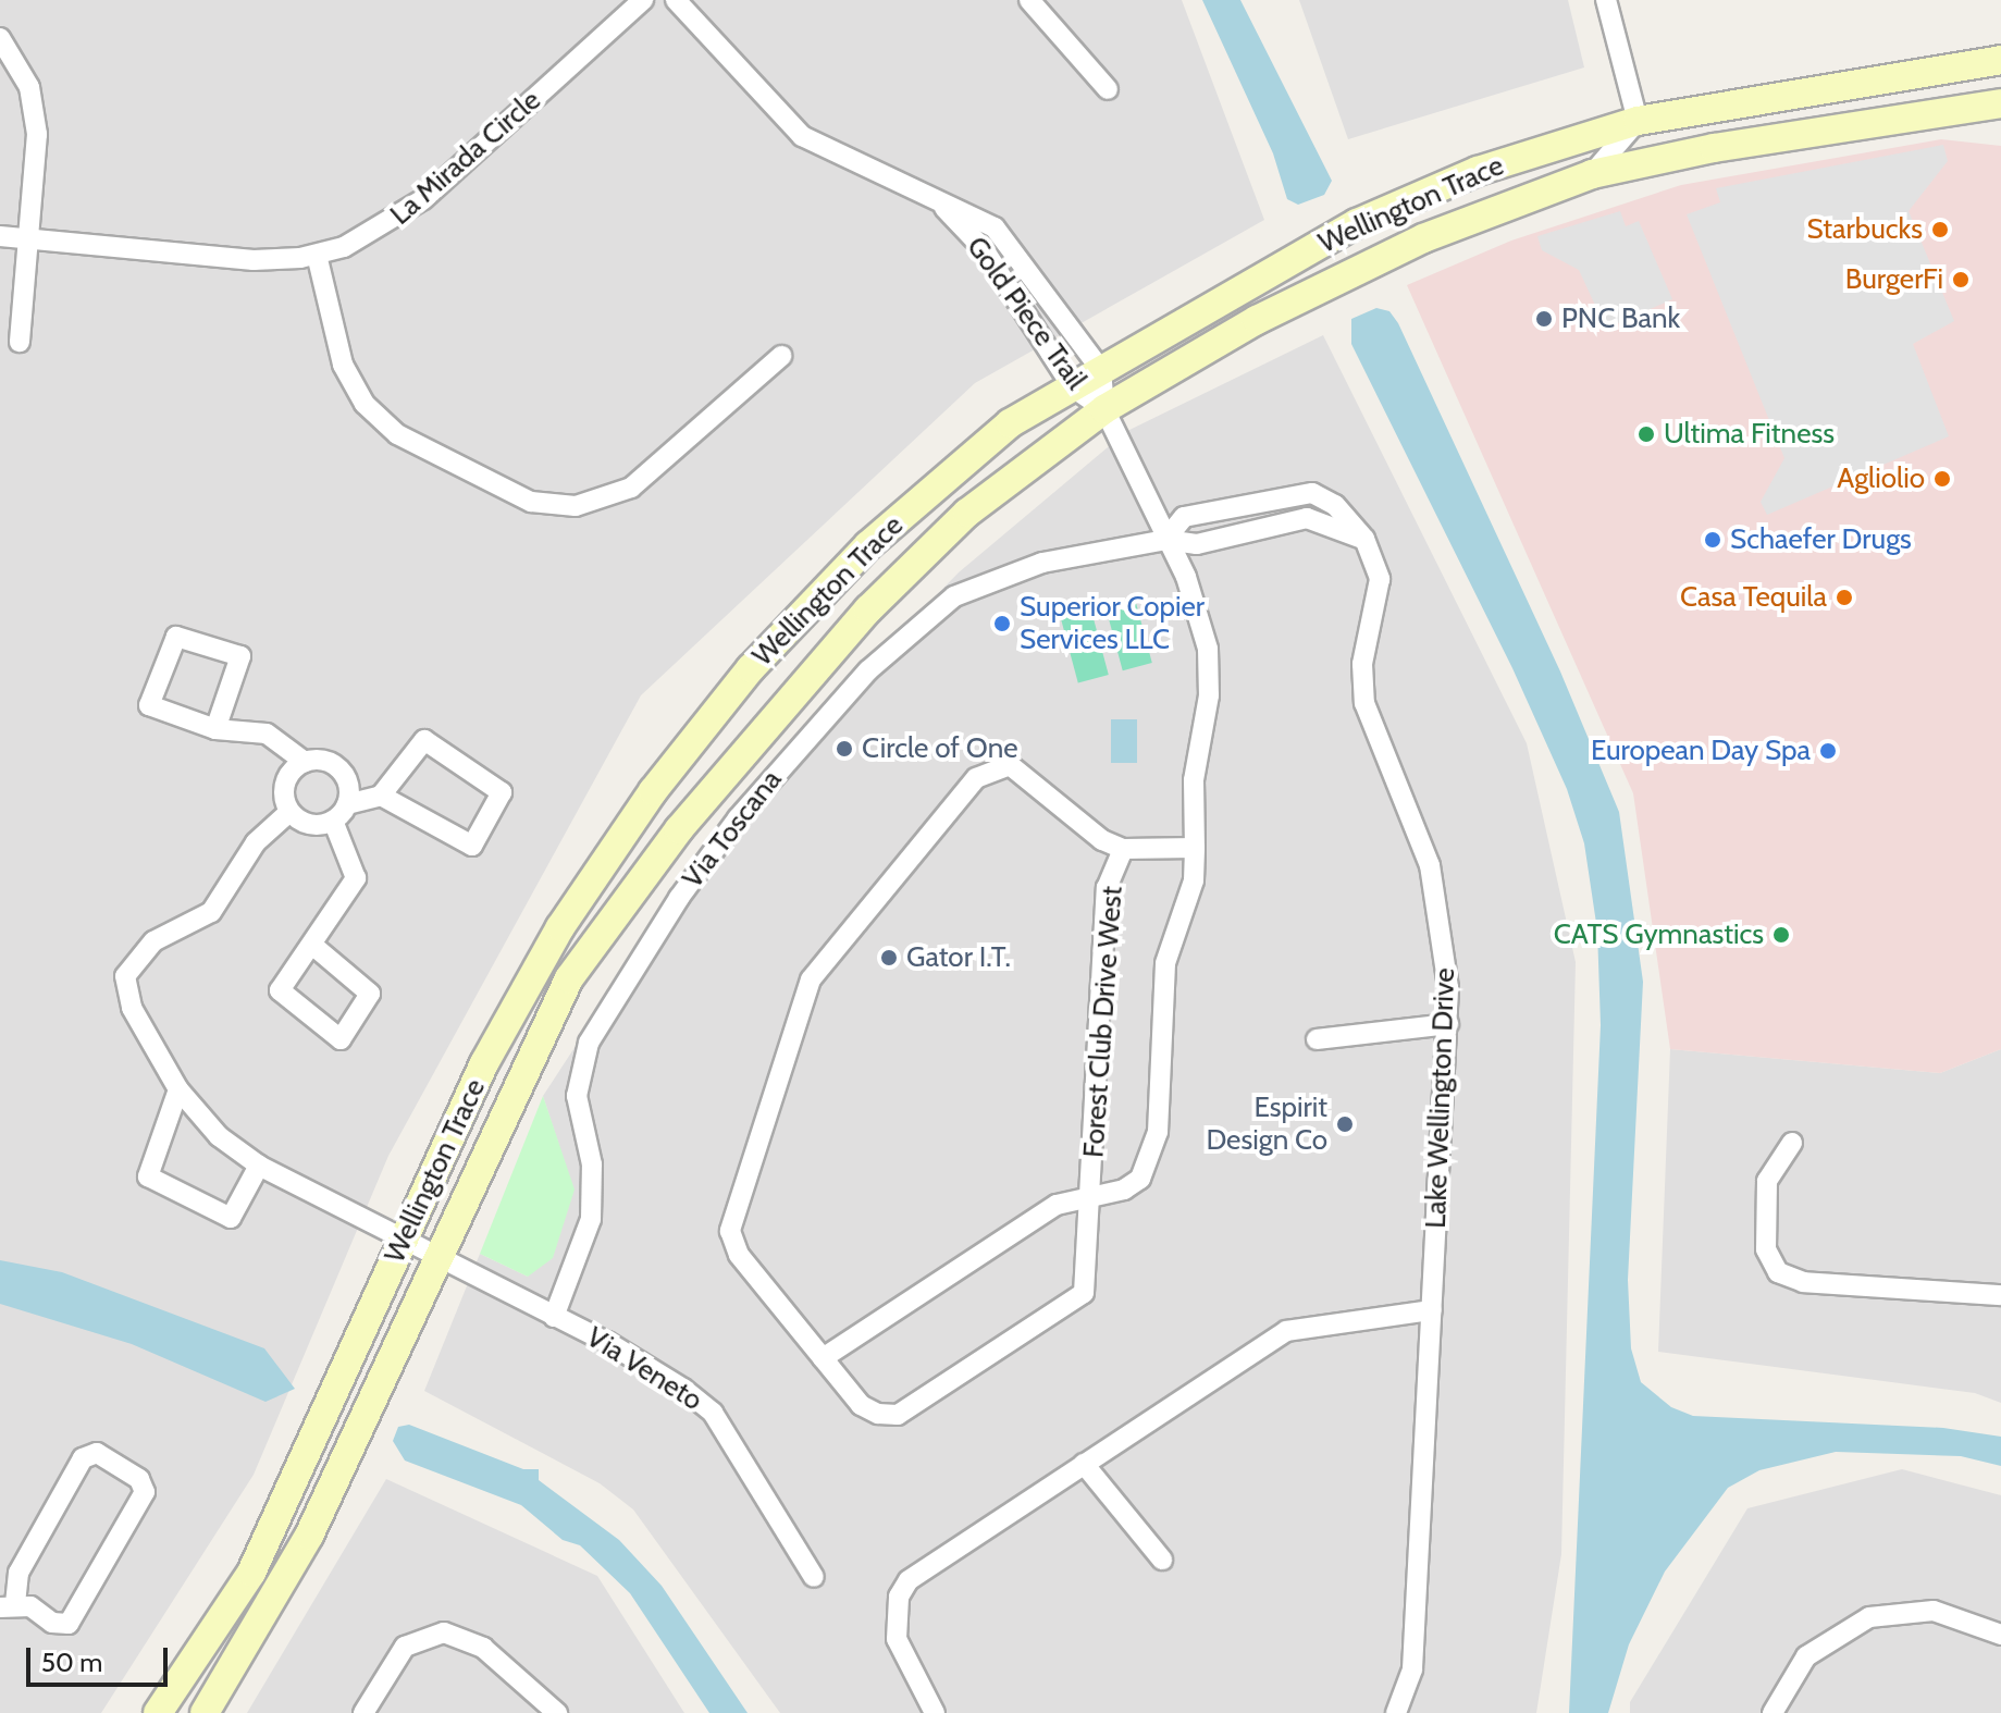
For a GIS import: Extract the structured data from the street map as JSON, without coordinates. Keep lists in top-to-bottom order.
{
  "streets": {
    "street": [
      "La Mirada Circle",
      "Wellington Trace",
      "Gold Piece Trail",
      "Via Toscana",
      "Forest Club Drive West",
      "Lake Wellington Drive",
      "Via Veneto"
    ]
  },
  "crossings": [
    ["Wellington Trace", "Gold Piece Trail"],
    ["Wellington Trace", "Forest Club Drive West"],
    ["Wellington Trace", "Via Veneto"],
    ["Gold Piece Trail", "Forest Club Drive West"],
    ["Via Toscana", "Forest Club Drive West"],
    ["Via Toscana", "Lake Wellington Drive"],
    ["Via Toscana", "Via Veneto"],
    ["Forest Club Drive West", "Lake Wellington Drive"]
  ],
  "places": [
    "Starbucks",
    "BurgerFi",
    "PNC Bank",
    "Ultima Fitness",
    "Agliolio",
    "Schaefer Drugs",
    "Casa Tequila",
    "Superior Copier Services LLC",
    "Circle of One",
    "European Day Spa",
    "CATS Gymnastics",
    "Gator I.T.",
    "Espirit Design Co"
  ],
  "scale_bar": "50 m"
}
